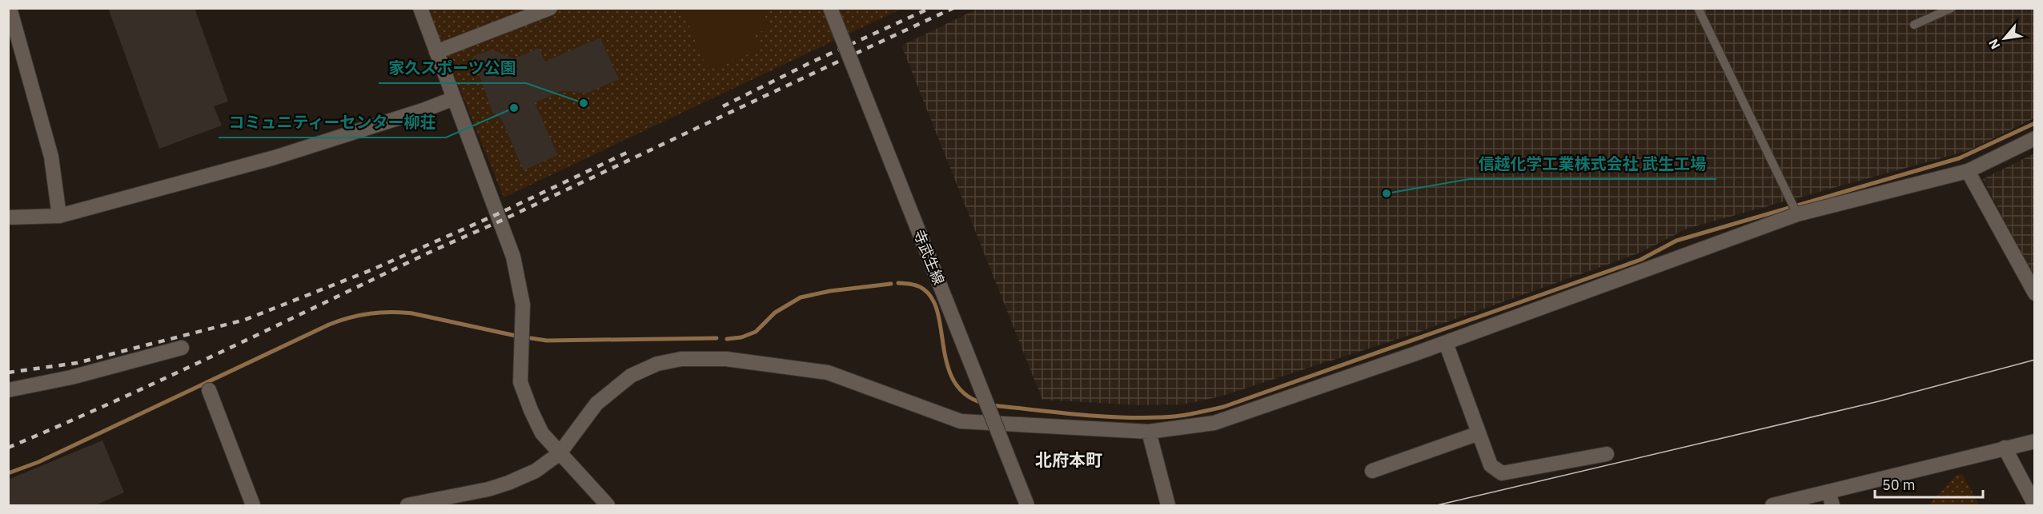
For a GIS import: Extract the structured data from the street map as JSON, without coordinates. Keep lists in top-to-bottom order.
{
  "streets": {
    "street": ["寺武生線"]
  },
  "districts": ["北府本町"],
  "places": ["家久スポーツ公園", "コミュニティーセンター柳荘", "信越化学工業株式会社 武生工場"],
  "scale_bar": "50 m",
  "north": "bottom left"
}
